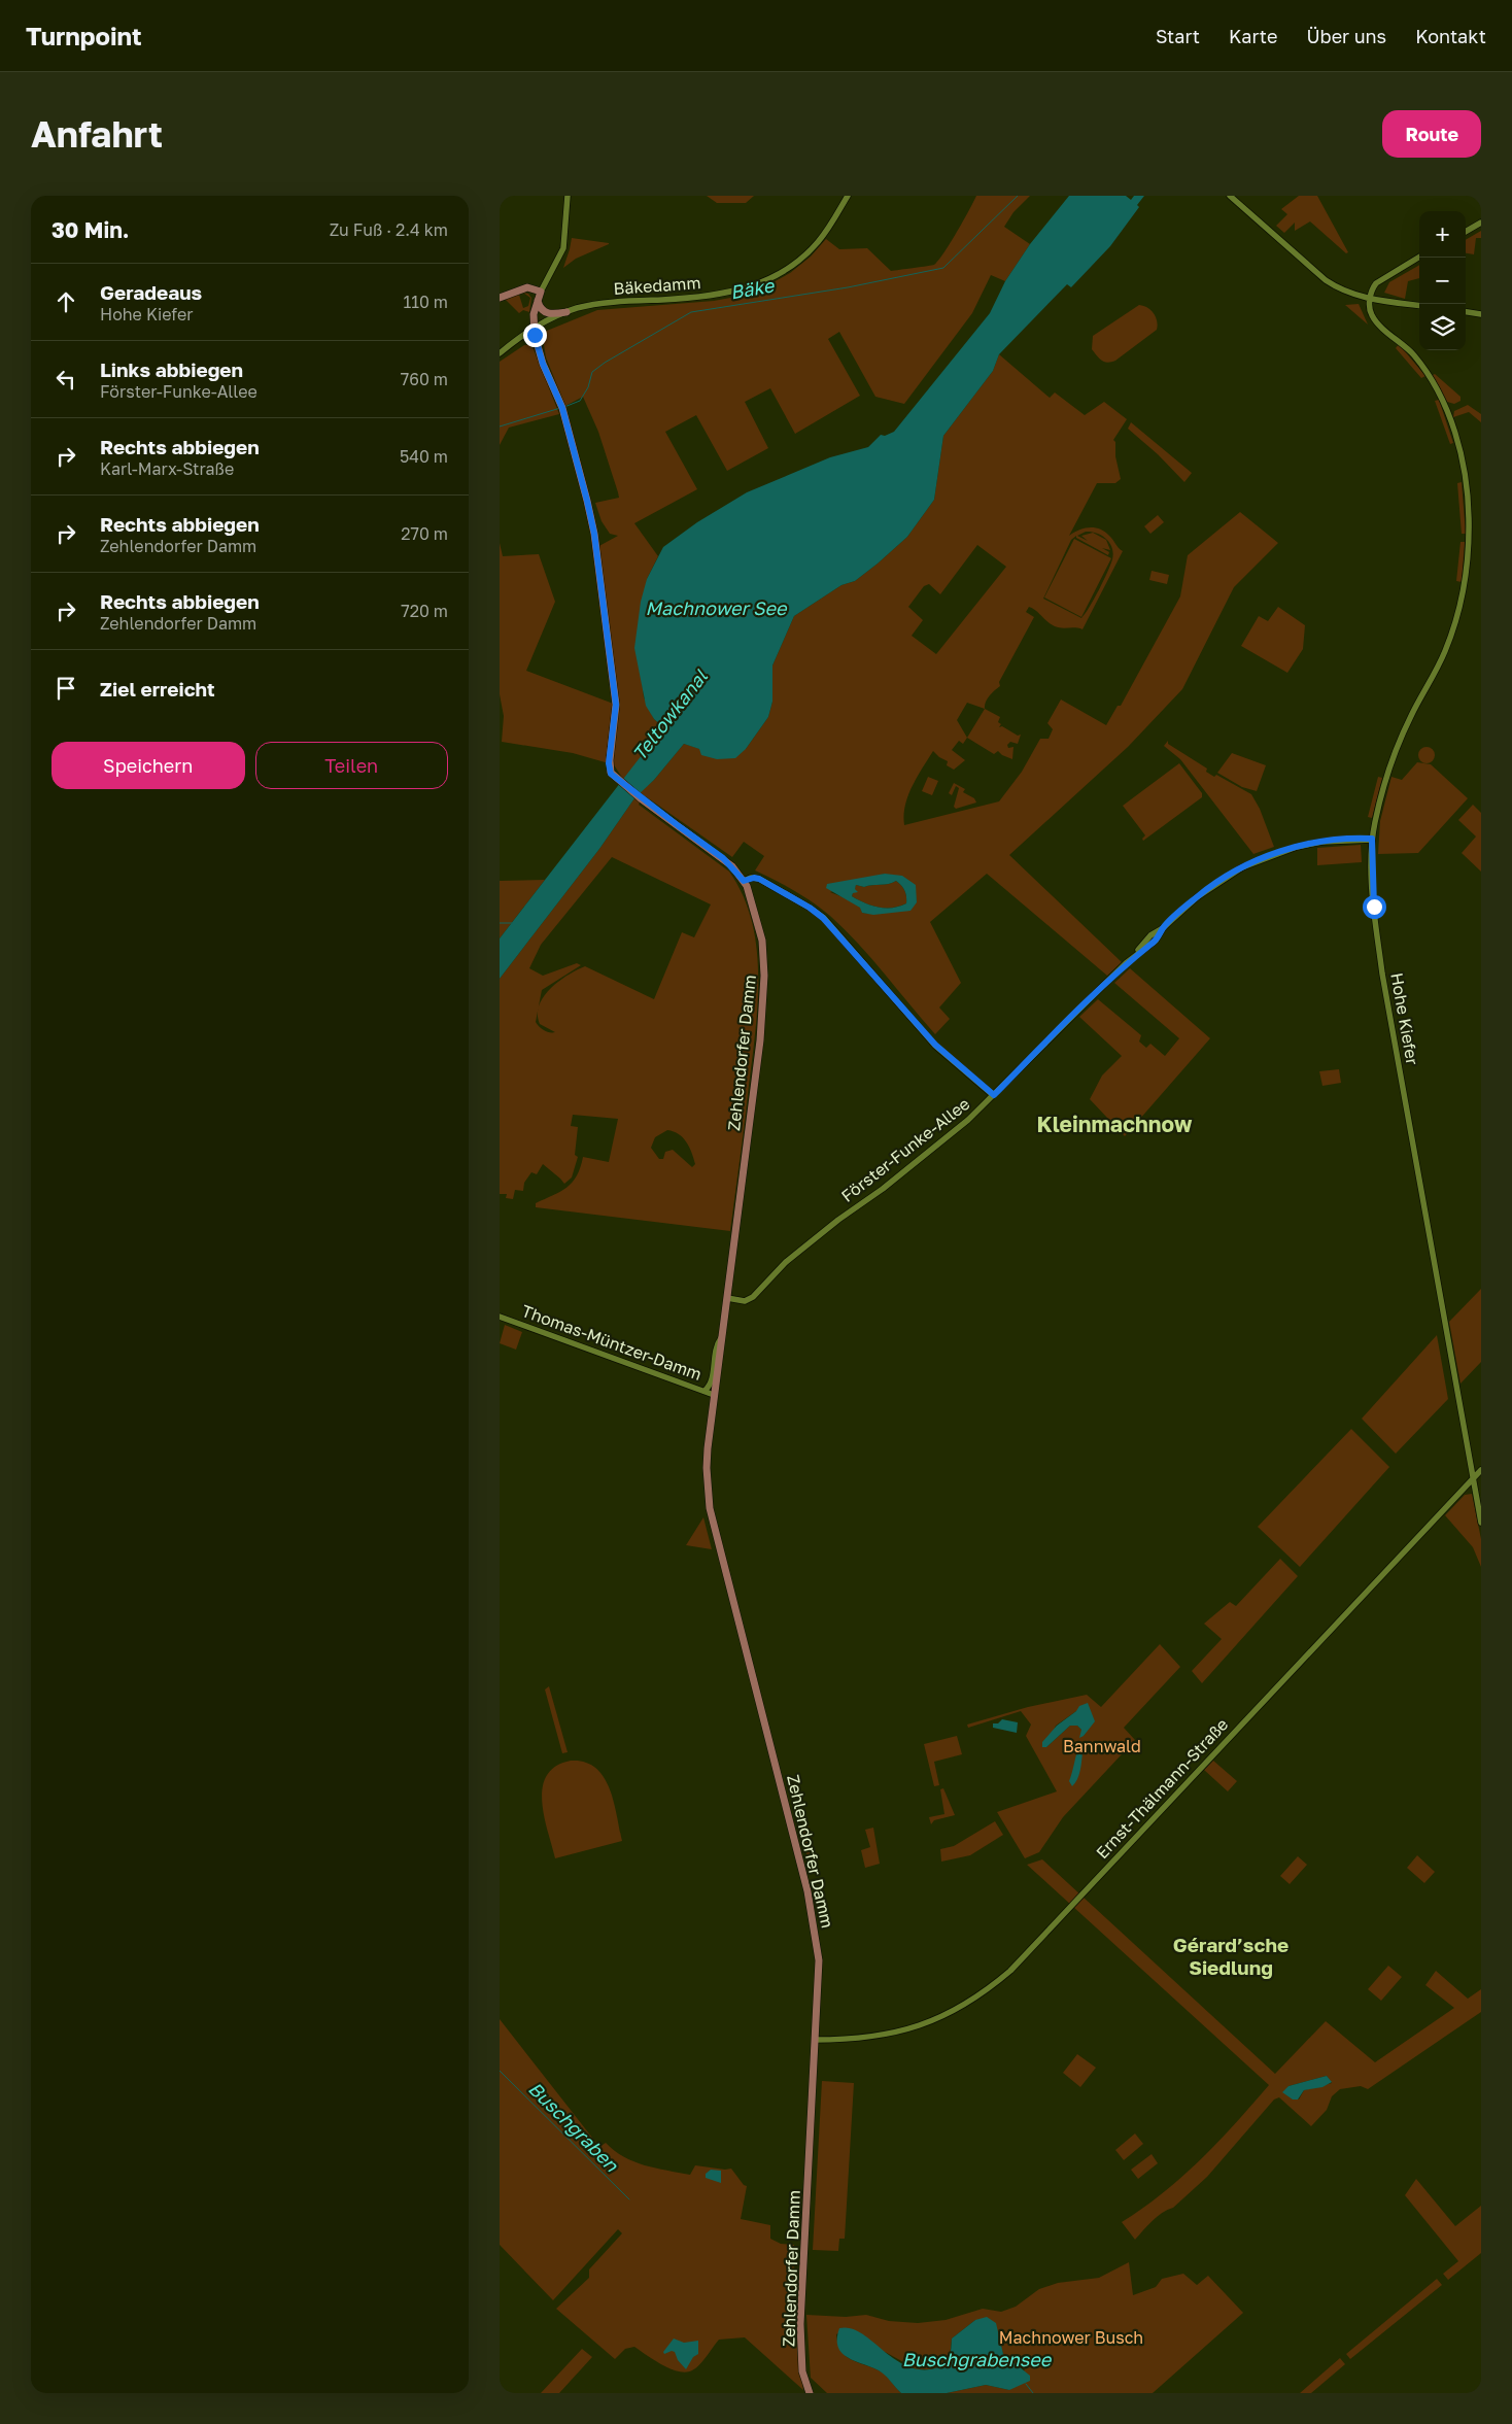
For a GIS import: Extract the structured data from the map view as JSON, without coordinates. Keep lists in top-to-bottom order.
{
  "streets": {
    "main road": ["Zehlendorfer Damm"],
    "street": [
      "Bäkedamm",
      "Hohe Kiefer",
      "Förster-Funke-Allee",
      "Thomas-Müntzer-Damm",
      "Ernst-Thälmann-Straße"
    ]
  },
  "crossings": [
    ["Bäkedamm", "Zehlendorfer Damm"],
    ["Hohe Kiefer", "Förster-Funke-Allee"],
    ["Hohe Kiefer", "Ernst-Thälmann-Straße"],
    ["Zehlendorfer Damm", "Förster-Funke-Allee"],
    ["Zehlendorfer Damm", "Thomas-Müntzer-Damm"],
    ["Zehlendorfer Damm", "Ernst-Thälmann-Straße"]
  ],
  "districts": ["Kleinmachnow", "Gérard’sche Siedlung"],
  "water": [
    "Bäke",
    "Machnower See",
    "Teltowkanal",
    "Buschgraben",
    "Buschgrabensee"
  ],
  "parks": ["Bannwald", "Machnower Busch"],
  "page": {
    "header": "Turnpoint",
    "nav": [
      "Start",
      "Karte",
      "Über uns",
      "Kontakt"
    ],
    "buttons": [
      "Route",
      ["Speichern", "Teilen"]
    ],
    "title": "Anfahrt",
    "heading": ["30 Min.", "Zu Fuß · 2.4 km"],
    "map_buttons": ["+", "−"],
    "list": [
      ["Geradeaus", "Hohe Kiefer", "110 m"],
      ["Links abbiegen", "Förster-Funke-Allee", "760 m"],
      ["Rechts abbiegen", "Karl-Marx-Straße", "540 m"],
      ["Rechts abbiegen", "Zehlendorfer Damm", "270 m"],
      ["Rechts abbiegen", "Zehlendorfer Damm", "720 m"],
      "Ziel erreicht"
    ]
  }
}
